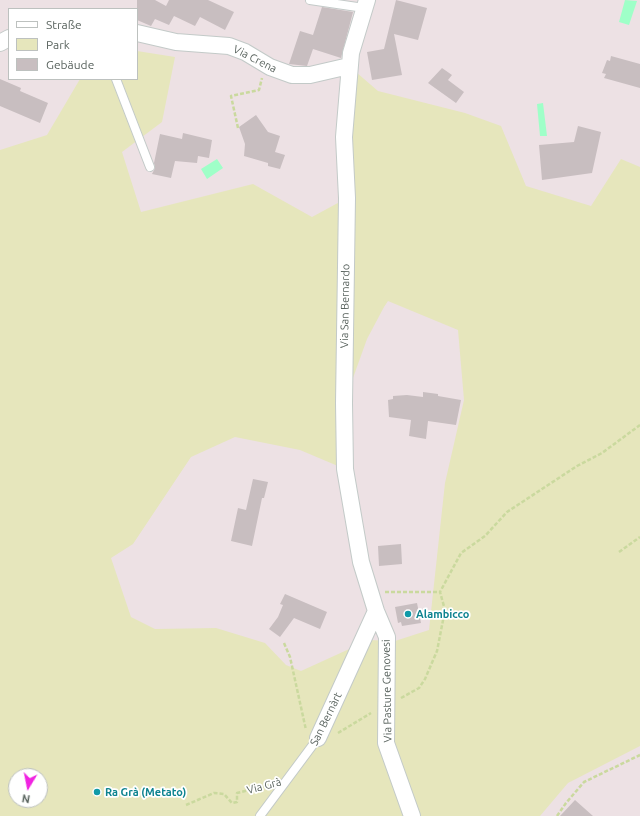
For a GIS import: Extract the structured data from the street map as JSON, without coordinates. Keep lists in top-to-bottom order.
{
  "streets": {
    "street": [
      "Via Crena",
      "Via San Bernardo",
      "Via Pasture Genovesi",
      "San Bernàrt"
    ],
    "path": ["Via Grà"]
  },
  "crossings": [
    ["Via Crena", "Via San Bernardo"],
    ["Via San Bernardo", "Via Pasture Genovesi"],
    ["Via San Bernardo", "San Bernàrt"],
    ["Via Pasture Genovesi", "San Bernàrt"],
    ["San Bernàrt", "Via Grà"]
  ],
  "places": ["Alambicco", "Ra Grà (Metato)"],
  "legend": ["Straße", "Park", "Gebäude"],
  "north": "bottom"
}
